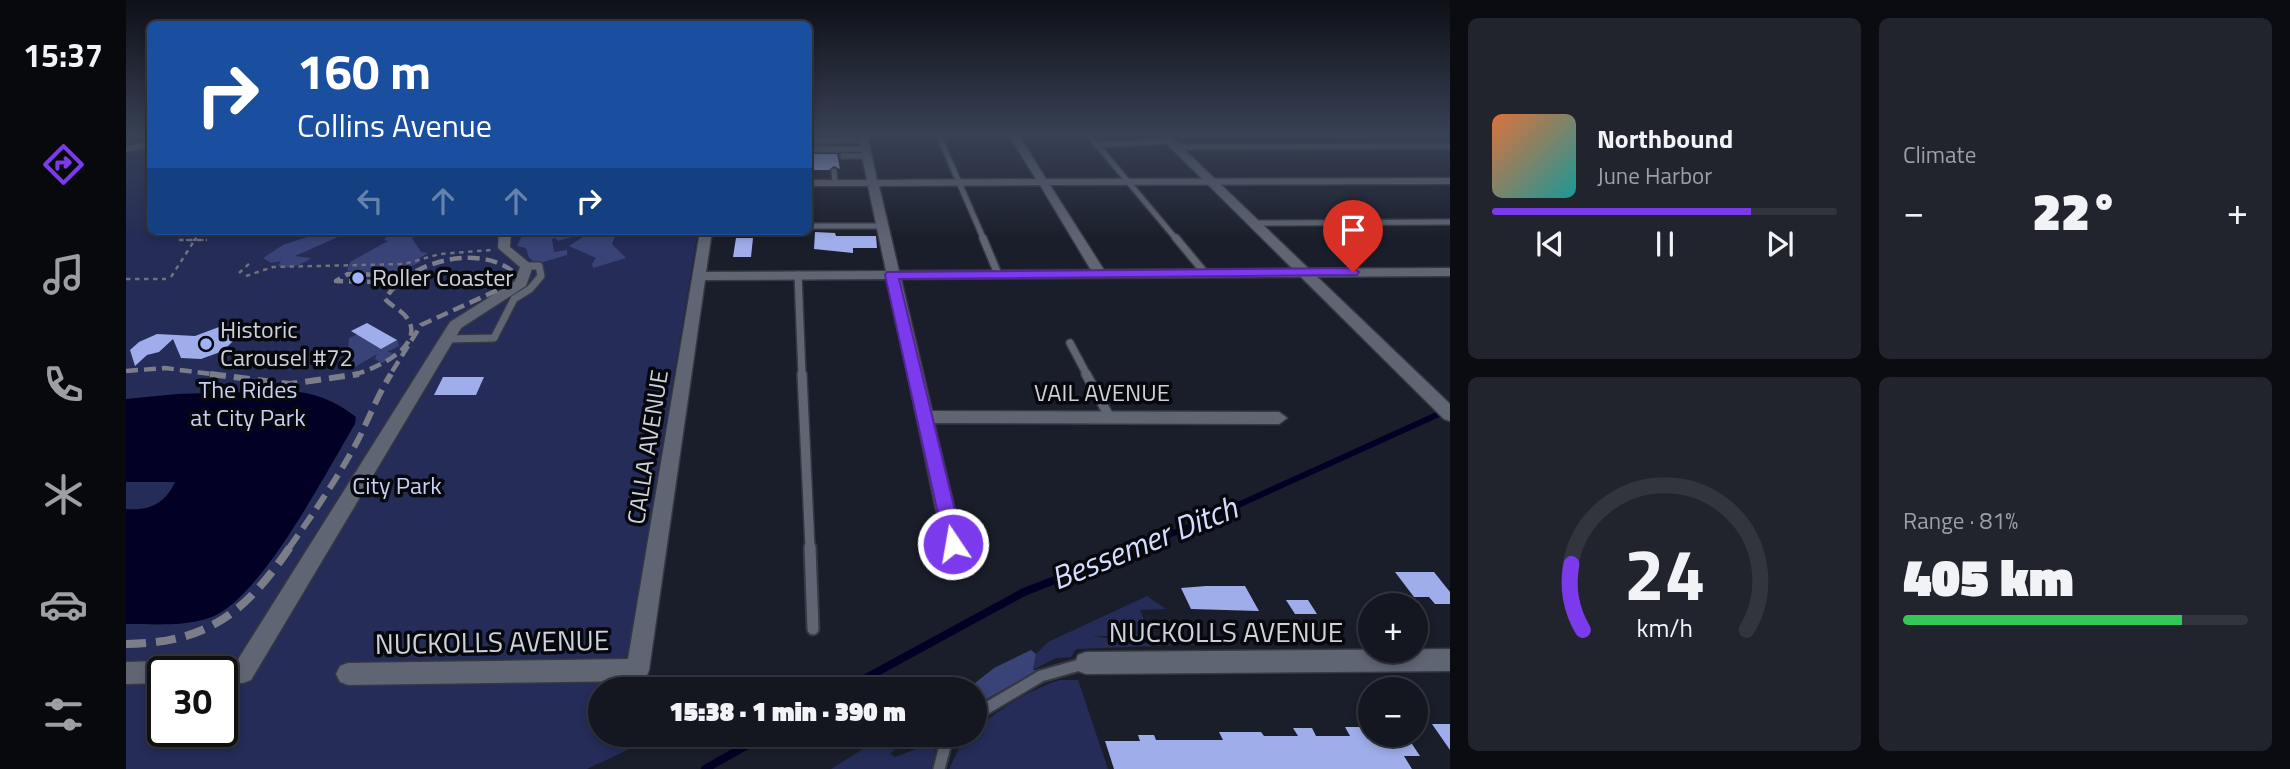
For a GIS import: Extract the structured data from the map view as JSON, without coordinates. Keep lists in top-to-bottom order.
{
  "streets": {
    "street": ["VAIL AVENUE", "CALLA AVENUE", "NUCKOLLS AVENUE"]
  },
  "crossings": [
    ["CALLA AVENUE", "NUCKOLLS AVENUE"]
  ],
  "water": ["Bessemer Ditch"],
  "parks": ["The Rides at City Park", "City Park"],
  "places": ["Roller Coaster", "Historic Carousel #72"],
  "page": {
    "tabs": "15:37",
    "tile": [
      "Climate",
      ["Range · 81%", "405 km"]
    ],
    "turn": ["160 m", "Collins Avenue"],
    "song": ["Northbound", "June Harbor"],
    "heat": ["−", "22°", "+"],
    "map_buttons": ["+", "−"],
    "limit": "30",
    "trip": "15:38 · 1 min · 390 m",
    "gauge": ["24", "km/h"]
  }
}
